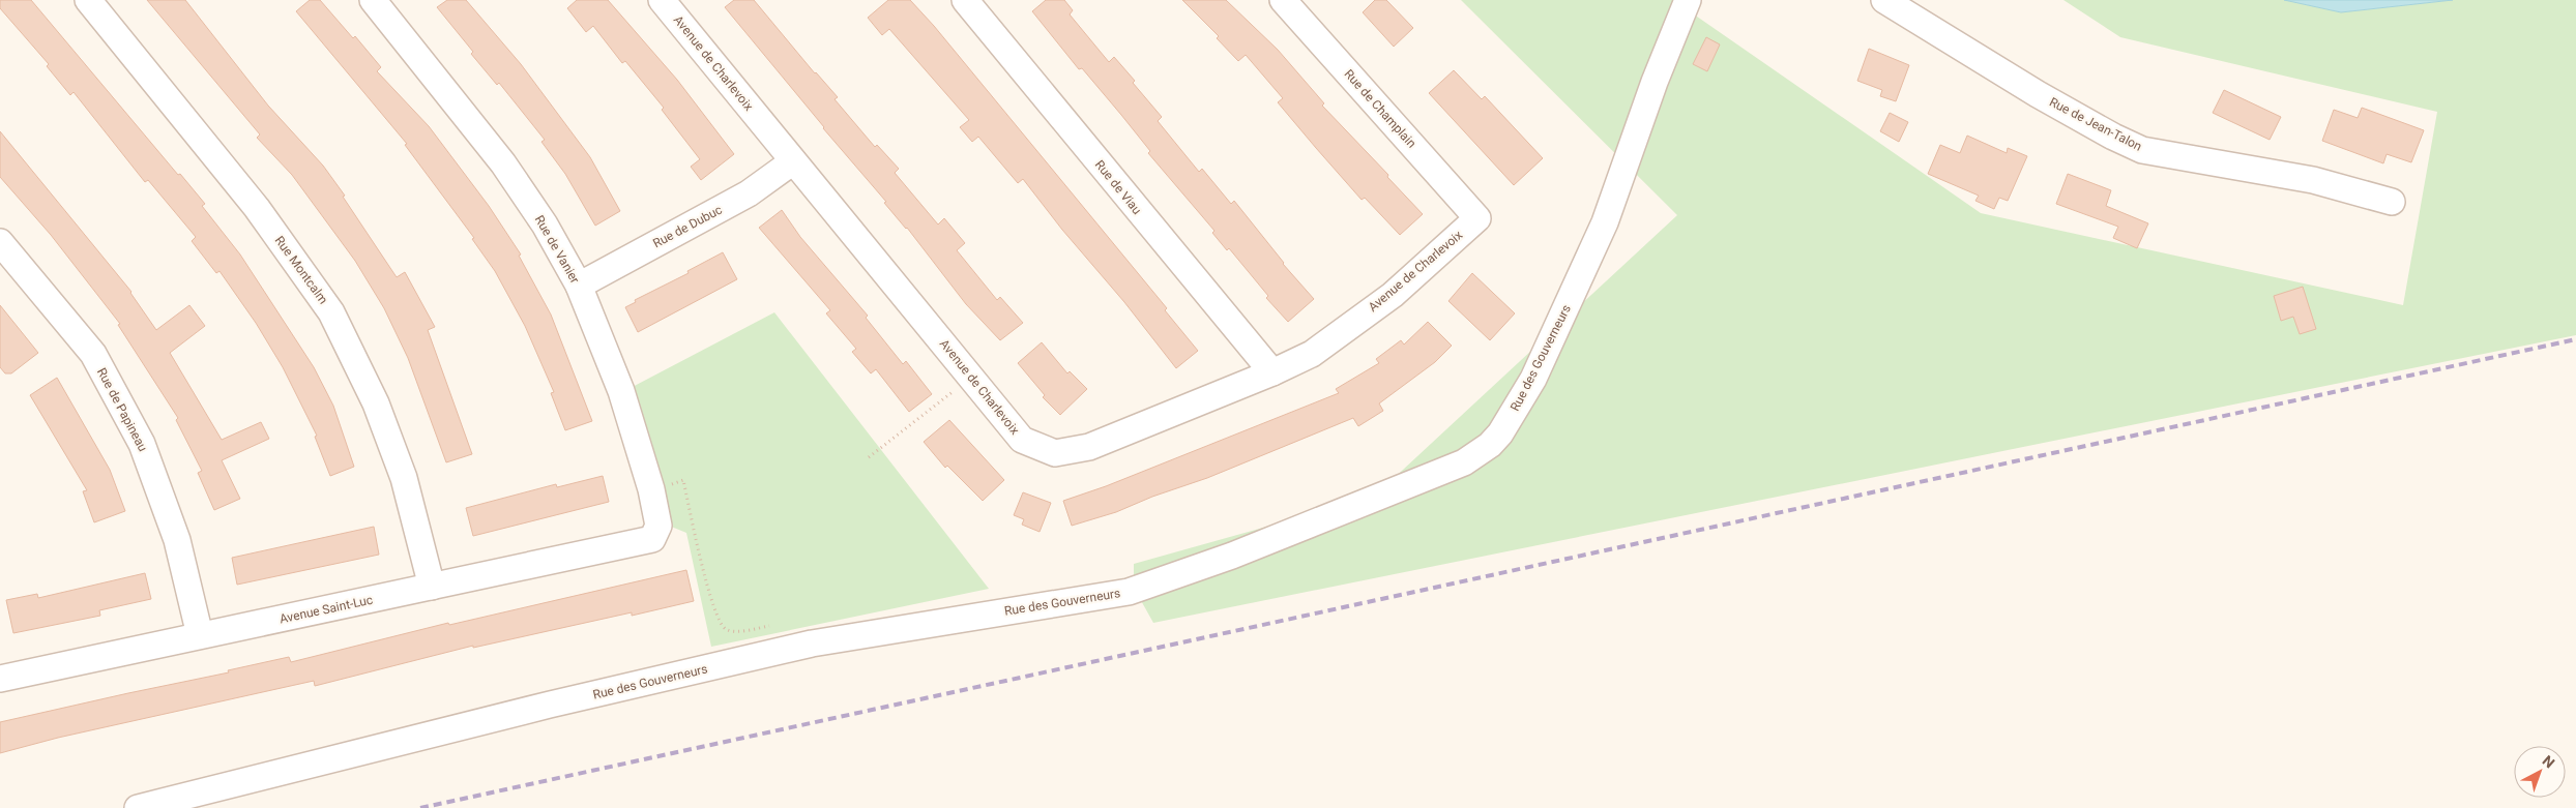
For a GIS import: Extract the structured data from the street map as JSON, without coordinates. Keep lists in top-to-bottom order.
{
  "streets": {
    "street": [
      "Avenue de Charlevoix",
      "Rue de Champlain",
      "Rue de Jean-Talon",
      "Rue de Viau",
      "Rue de Dubuc",
      "Rue de Vanier",
      "Rue Montcalm",
      "Rue des Gouverneurs",
      "Rue de Papineau",
      "Avenue Saint-Luc"
    ]
  },
  "crossings": [
    ["Avenue de Charlevoix", "Rue de Champlain"],
    ["Avenue de Charlevoix", "Rue de Viau"],
    ["Avenue de Charlevoix", "Rue de Dubuc"],
    ["Rue de Dubuc", "Rue de Vanier"],
    ["Rue de Vanier", "Avenue Saint-Luc"],
    ["Rue Montcalm", "Avenue Saint-Luc"],
    ["Rue de Papineau", "Avenue Saint-Luc"]
  ],
  "north": "top right"
}
